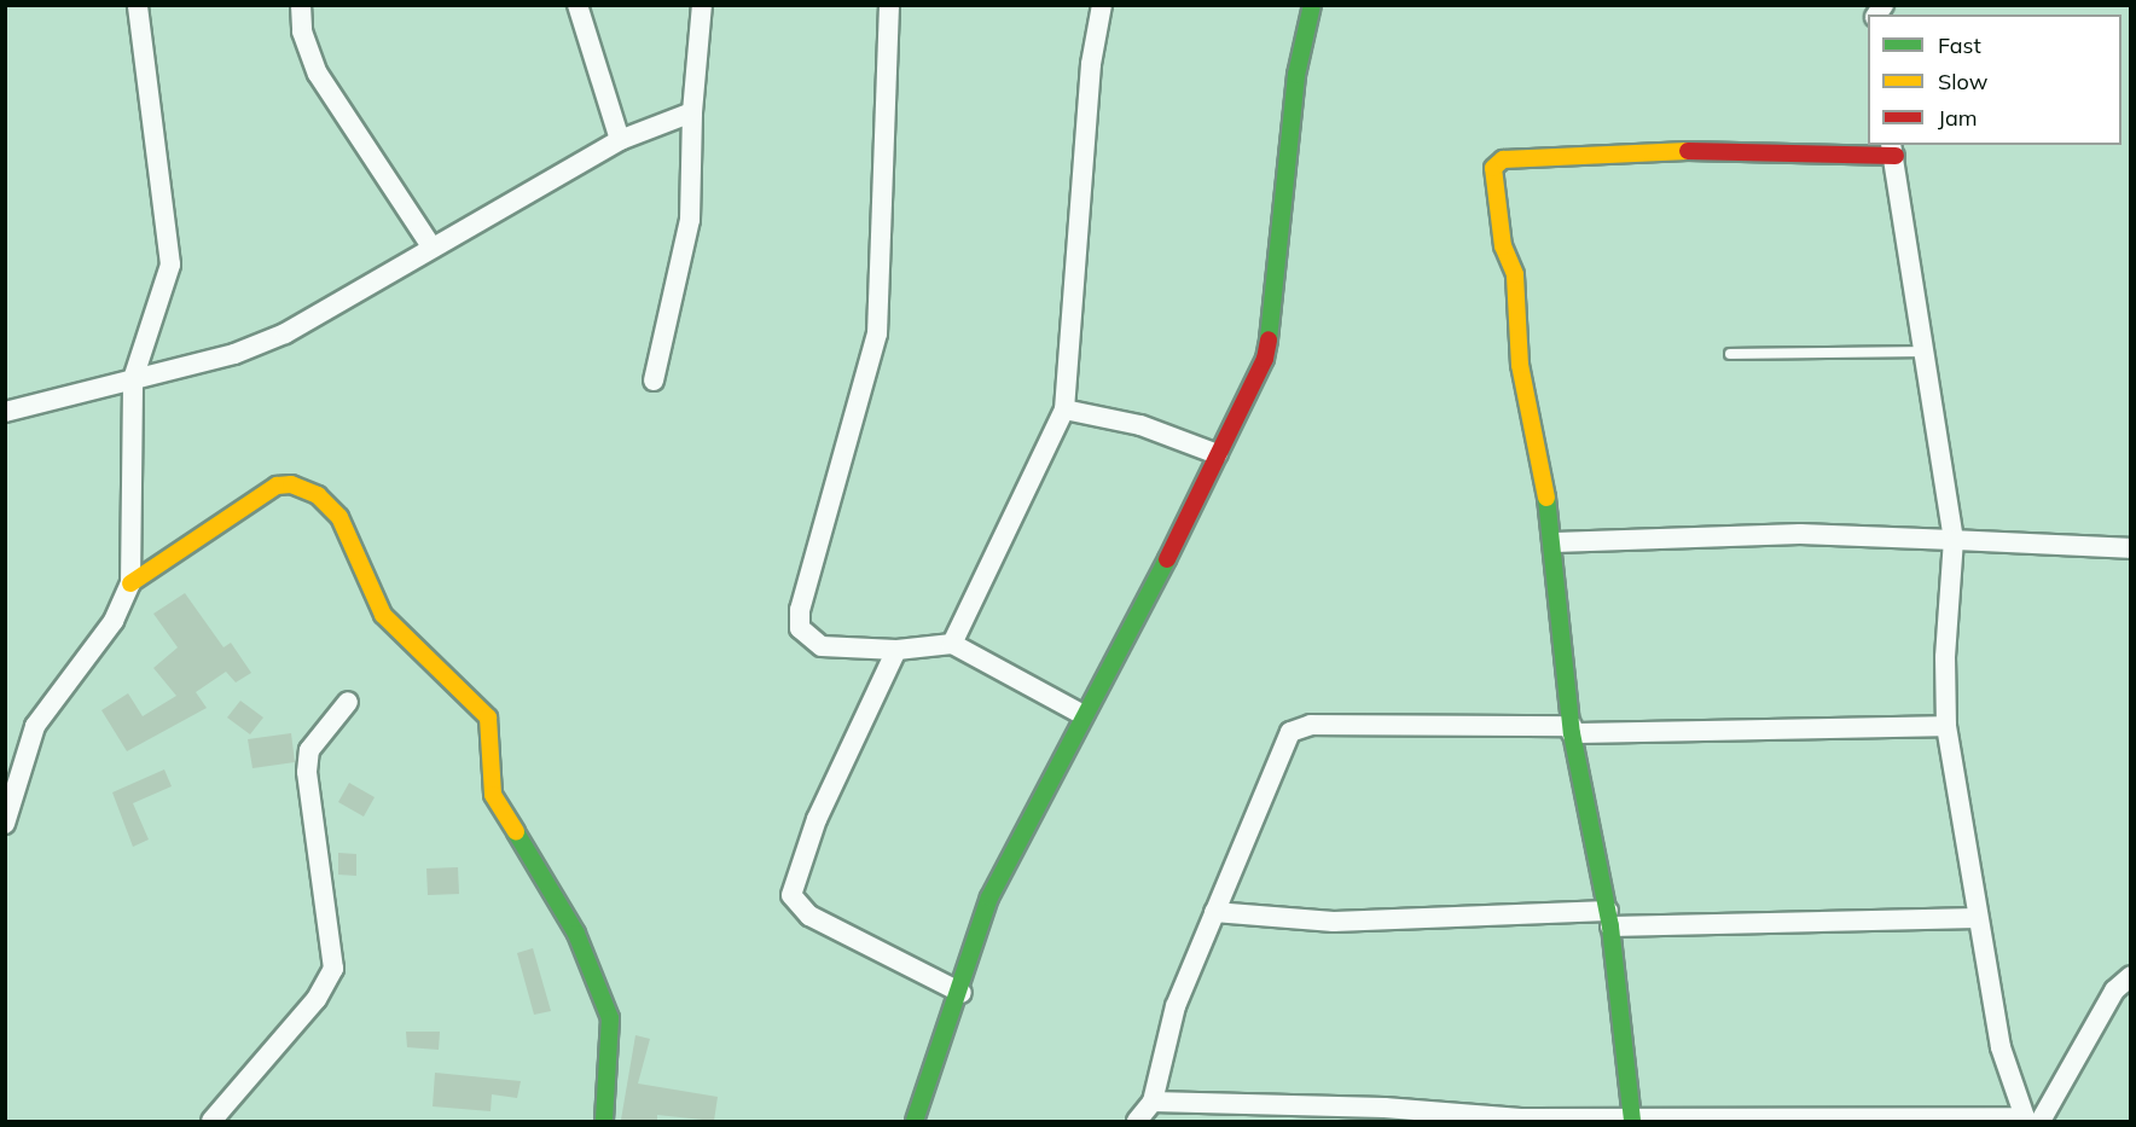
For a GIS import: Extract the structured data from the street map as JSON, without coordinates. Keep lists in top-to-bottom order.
{
  "legend": ["Fast", "Slow", "Jam"]
}
